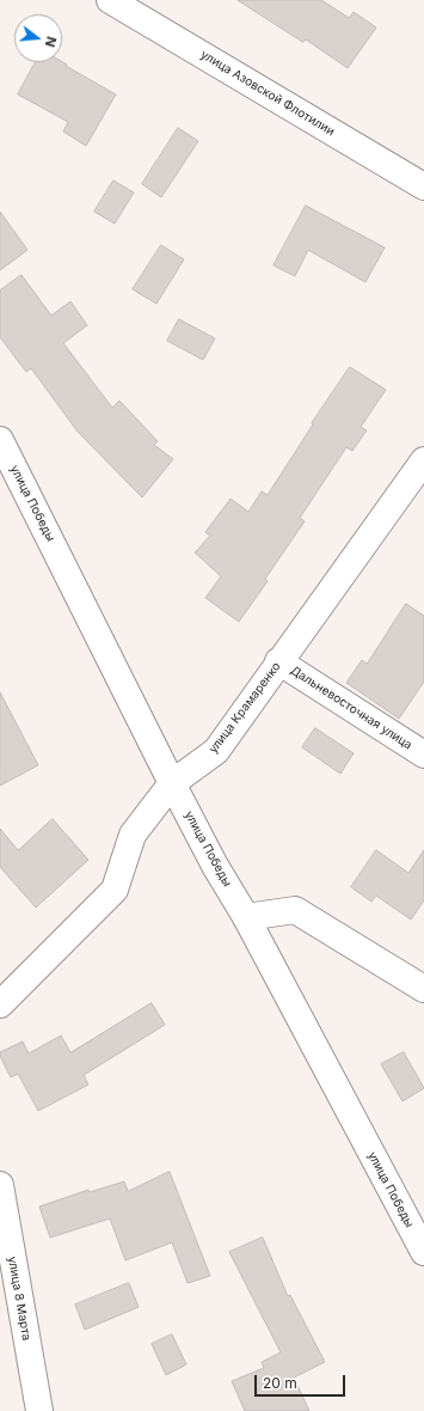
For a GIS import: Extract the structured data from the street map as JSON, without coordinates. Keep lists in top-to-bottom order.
{
  "streets": {
    "street": [
      "улица Азовской Флотилии",
      "улица Победы",
      "улица Крамаренко",
      "Дальневосточная улица",
      "улица 8 Марта"
    ]
  },
  "crossings": [
    ["улица Победы", "улица Крамаренко"],
    ["улица Крамаренко", "Дальневосточная улица"]
  ],
  "scale_bar": "20 m",
  "north": "right"
}
